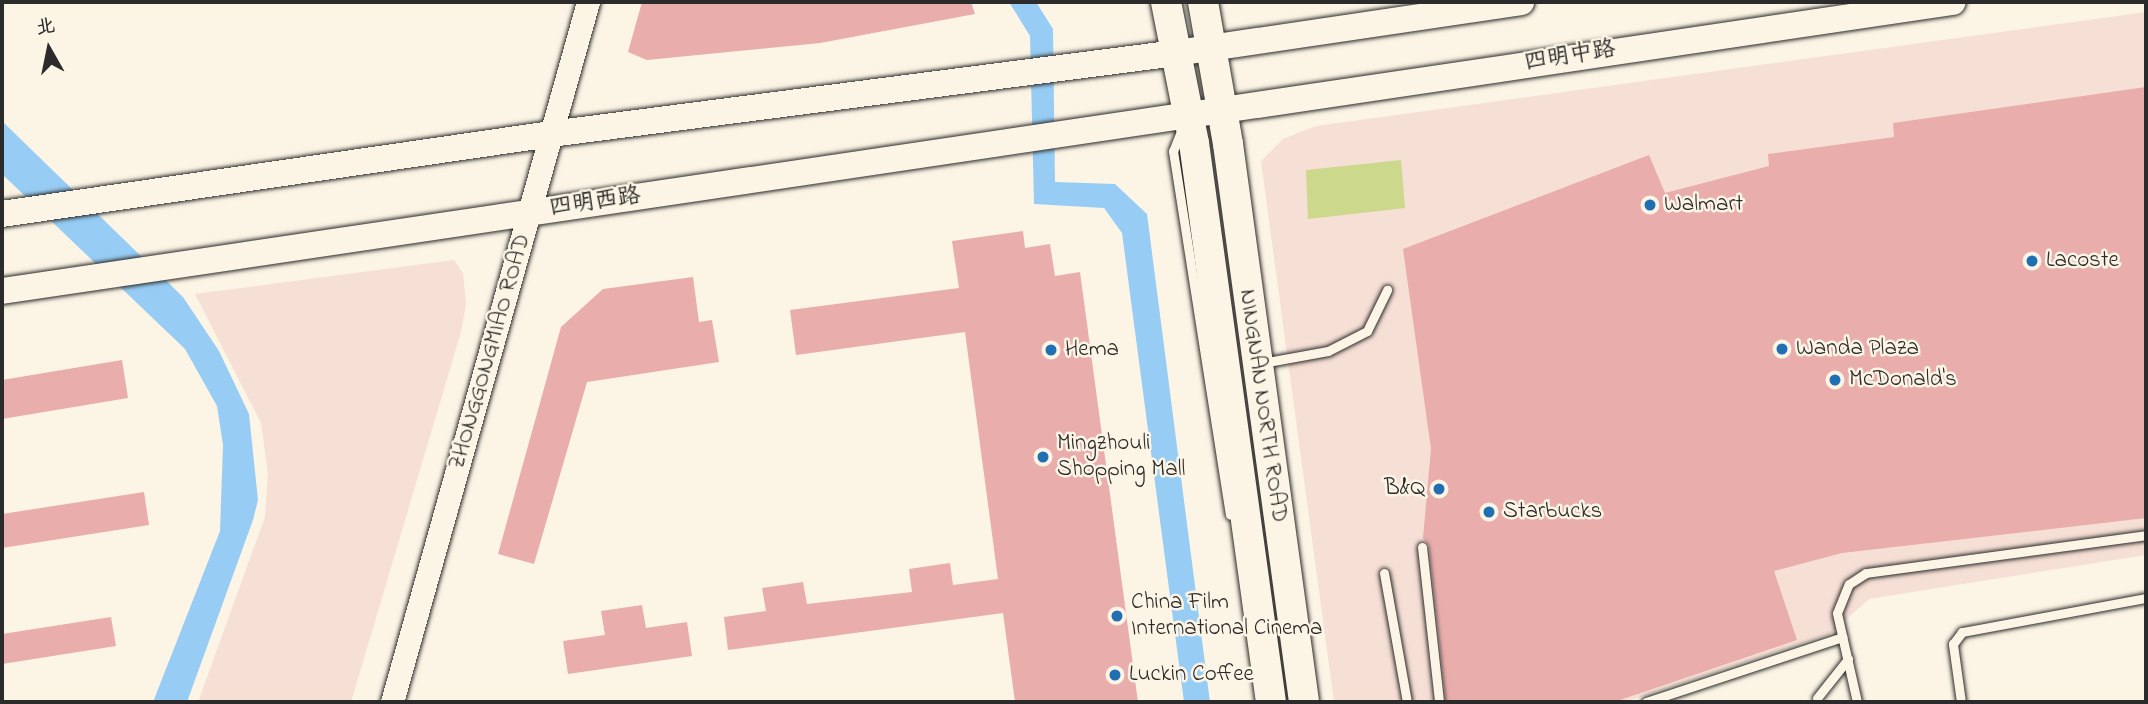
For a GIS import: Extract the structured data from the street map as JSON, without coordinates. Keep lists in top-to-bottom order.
{
  "streets": {
    "main road": ["四明中路", "四明西路", "NINGNAN NORTH ROAD"],
    "street": ["ZHONGGONGMIAO ROAD"]
  },
  "crossings": [
    ["四明中路", "四明西路"],
    ["四明中路", "NINGNAN NORTH ROAD"],
    ["四明西路", "ZHONGGONGMIAO ROAD"],
    ["四明西路", "NINGNAN NORTH ROAD"]
  ],
  "places": [
    "Walmart",
    "Lacoste",
    "Wanda Plaza",
    "Hema",
    "McDonald's",
    "Mingzhouli Shopping Mall",
    "B&Q",
    "Starbucks",
    "China Film International Cinema",
    "Luckin Coffee"
  ],
  "north": "top"
}
